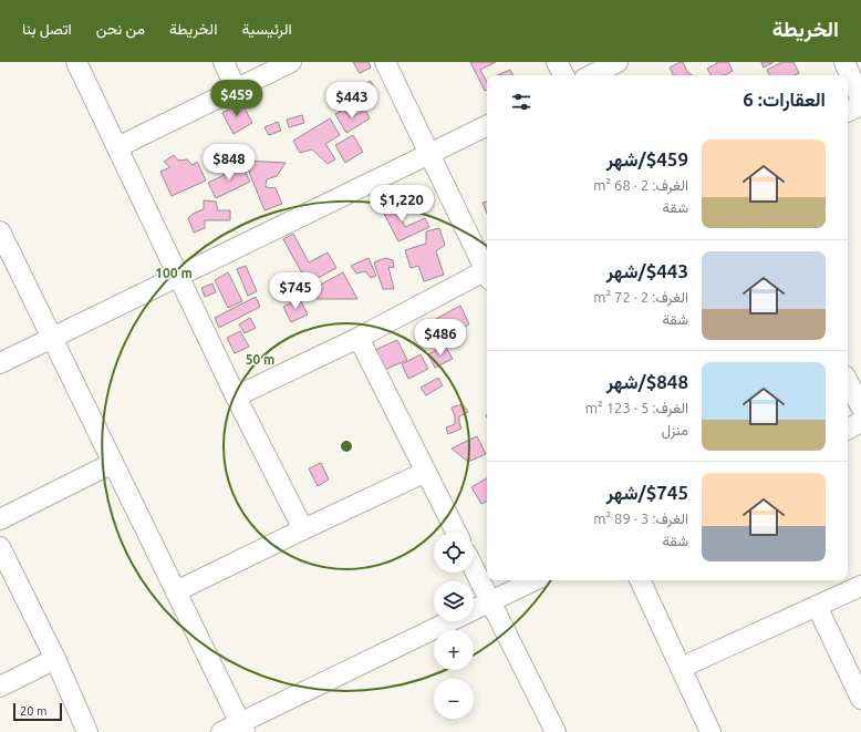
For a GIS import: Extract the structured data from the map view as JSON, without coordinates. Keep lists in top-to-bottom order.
{
  "scale_bar": "20 m",
  "page": {
    "header": "الخريطة",
    "nav": [
      "الرئيسية",
      "الخريطة",
      "من نحن",
      "اتصل بنا"
    ],
    "heading": "العقارات: 6",
    "price": [
      "$459",
      "$443",
      "$848",
      "$1,220",
      "$745",
      "$486"
    ],
    "list": [
      {
        "name": "$459/شهر",
        "note": "الغرف: 2 · 68 m² · شقة"
      },
      {
        "name": "$443/شهر",
        "note": "الغرف: 2 · 72 m² · شقة"
      },
      {
        "name": "$848/شهر",
        "note": "الغرف: 5 · 123 m² · منزل"
      },
      {
        "name": "$745/شهر",
        "note": "الغرف: 3 · 89 m² · شقة"
      }
    ],
    "map_buttons": ["+", "−"],
    "scale": "20 m"
  },
  "rings": ["100 m", "50 m"]
}
